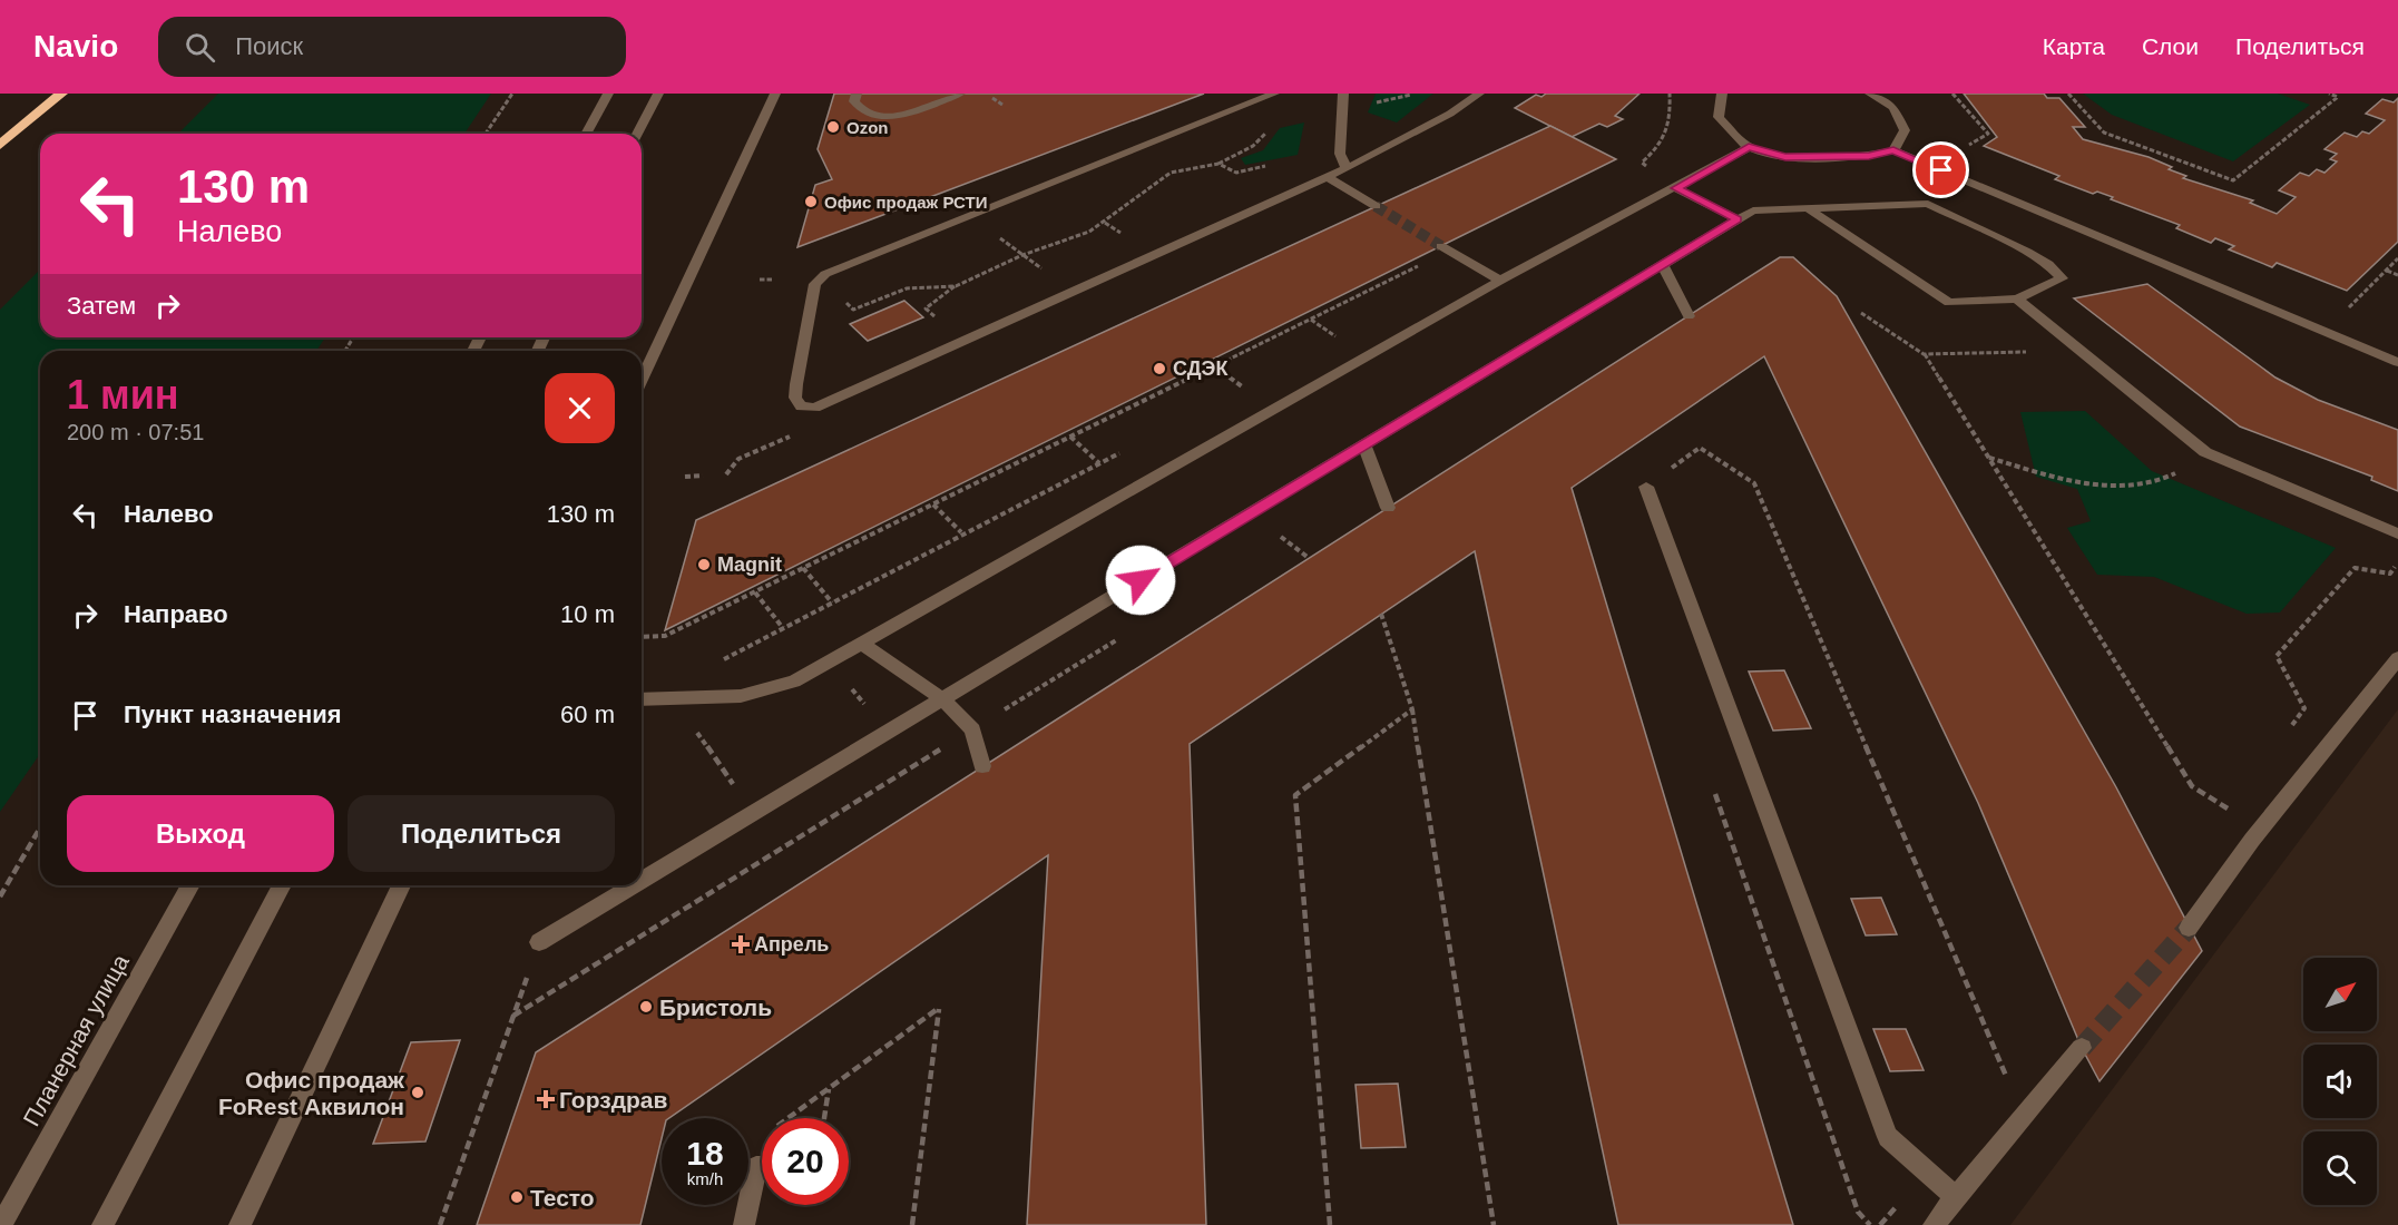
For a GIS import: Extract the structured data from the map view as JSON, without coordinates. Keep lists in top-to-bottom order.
{
  "streets": {
    "street": ["Планерная улица"]
  },
  "places": {
    "other": [
      "Ozon",
      "Офис продаж РСТИ",
      "СДЭК",
      "Magnit",
      "Бристоль",
      "Офис продаж FoRest Аквилон",
      "Тесто"
    ],
    "health": ["Апрель", "Горздрав"]
  },
  "north": "top right",
  "page": {
    "header": "Navio",
    "search": "Поиск",
    "nav": ["Карта", "Слои", "Поделиться"],
    "turn": ["130 m", "Налево"],
    "then": "Затем",
    "heading": ["1 мин", "200 m · 07:51"],
    "list": [
      {
        "name": "Налево",
        "value": "130 m"
      },
      {
        "name": "Направо",
        "value": "10 m"
      },
      {
        "name": "Пункт назначения",
        "value": "60 m"
      }
    ],
    "buttons": ["Выход", "Поделиться"],
    "speed": "18 km/h",
    "limit": "20"
  }
}
